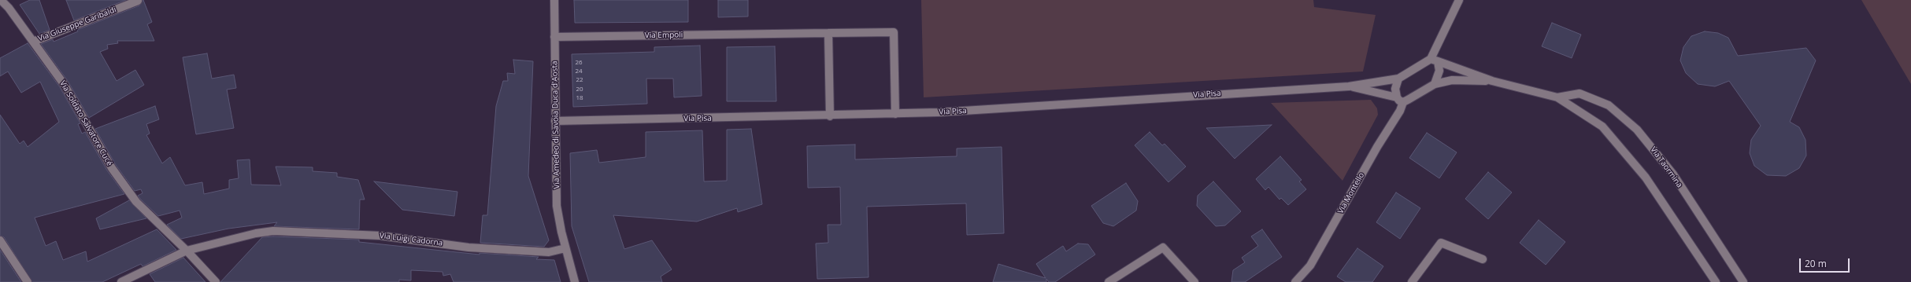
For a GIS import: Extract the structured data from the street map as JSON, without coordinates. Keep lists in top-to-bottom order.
{
  "streets": {
    "street": [
      "Via Giuseppe Garibaldi",
      "Via Empoli",
      "Via Pisa",
      "Via Soldato Salvatore Cucé",
      "Via Amedeo di Savoia Duca d'Aosta",
      "Via Taormina",
      "Via Montello",
      "Via Luigi Cadorna"
    ]
  },
  "crossings": [
    ["Via Giuseppe Garibaldi", "Via Soldato Salvatore Cucé"],
    ["Via Empoli", "Via Pisa"],
    ["Via Empoli", "Via Amedeo di Savoia Duca d'Aosta"],
    ["Via Pisa", "Via Amedeo di Savoia Duca d'Aosta"],
    ["Via Pisa", "Via Taormina"],
    ["Via Pisa", "Via Montello"],
    ["Via Soldato Salvatore Cucé", "Via Luigi Cadorna"],
    ["Via Amedeo di Savoia Duca d'Aosta", "Via Luigi Cadorna"],
    ["Via Taormina", "Via Montello"]
  ],
  "house_numbers": [
    "26",
    "24",
    "22",
    "20",
    "18"
  ],
  "scale_bar": "20 m"
}
